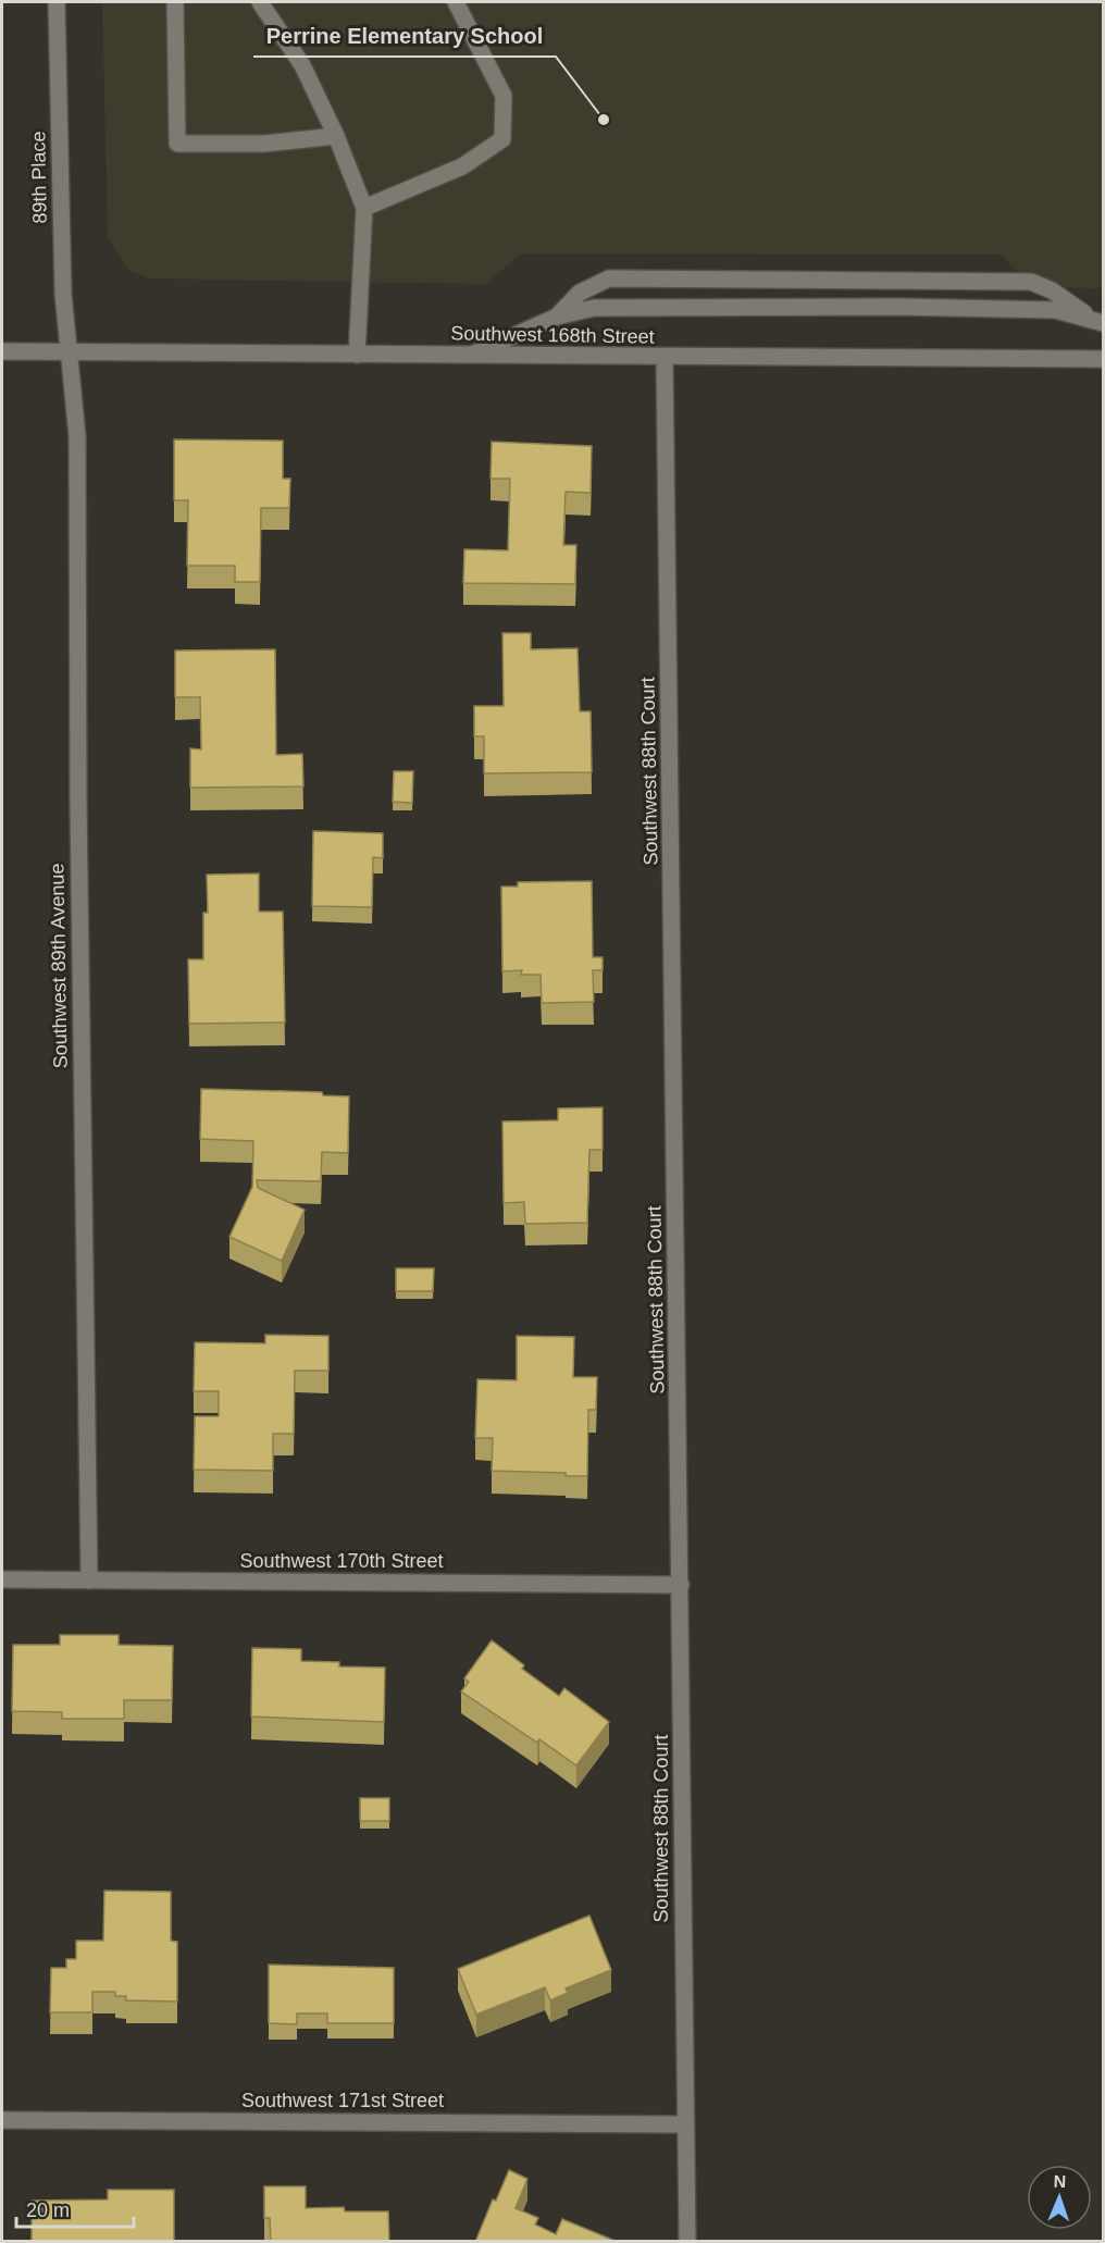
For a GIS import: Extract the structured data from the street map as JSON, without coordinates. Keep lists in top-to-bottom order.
{
  "streets": {
    "street": [
      "89th Place",
      "Southwest 168th Street",
      "Southwest 88th Court",
      "Southwest 89th Avenue",
      "Southwest 170th Street",
      "Southwest 171st Street"
    ]
  },
  "crossings": [
    ["89th Place", "Southwest 168th Street"],
    ["89th Place", "Southwest 89th Avenue"],
    ["Southwest 168th Street", "Southwest 88th Court"],
    ["Southwest 168th Street", "Southwest 89th Avenue"],
    ["Southwest 88th Court", "Southwest 170th Street"],
    ["Southwest 88th Court", "Southwest 171st Street"],
    ["Southwest 89th Avenue", "Southwest 170th Street"]
  ],
  "places": ["Perrine Elementary School"],
  "scale_bar": "20 m",
  "north": "top"
}
